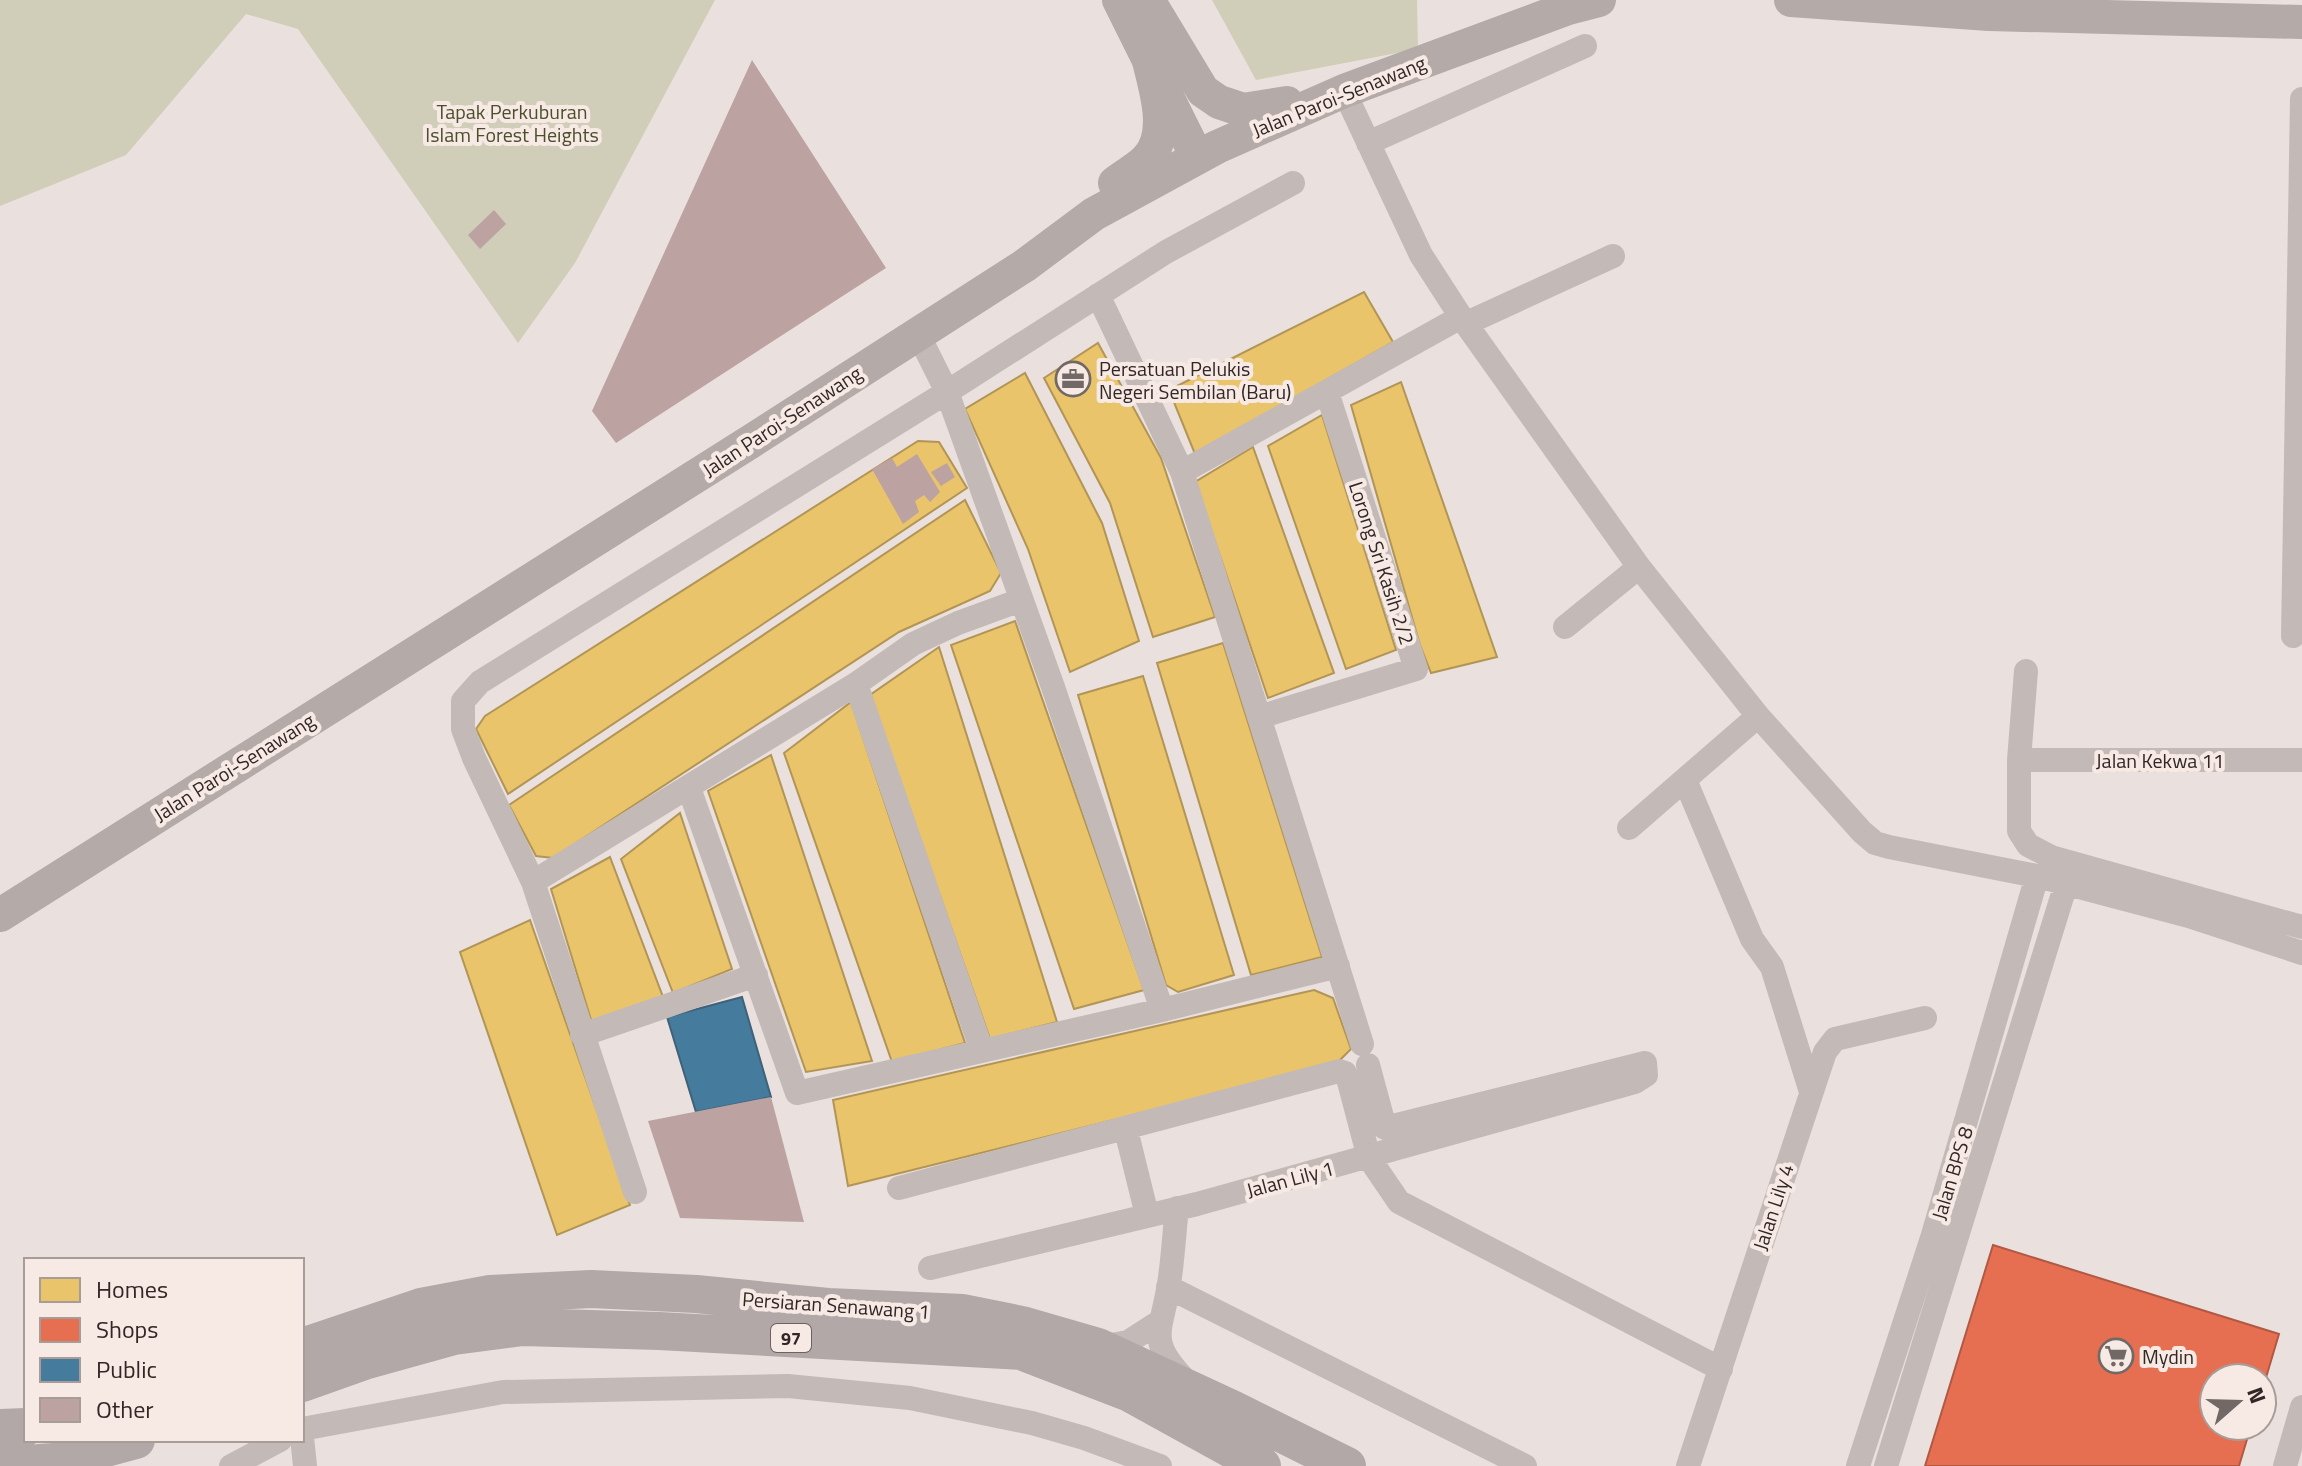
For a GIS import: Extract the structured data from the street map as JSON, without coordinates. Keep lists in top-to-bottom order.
{
  "streets": {
    "main road": ["Jalan Paroi-Senawang", "Persiaran Senawang 1", "97"],
    "street": [
      "Lorong Sri Kasih 2/2",
      "Jalan Kekwa 11",
      "Jalan BPS 8",
      "Jalan Lily 1",
      "Jalan Lily 4"
    ]
  },
  "parks": ["Tapak Perkuburan Islam Forest Heights"],
  "places": {
    "office": ["Persatuan Pelukis Negeri Sembilan (Baru)"],
    "supermarket": ["Mydin"]
  },
  "legend": [
    "Homes",
    "Shops",
    "Public",
    "Other"
  ],
  "north": "right"
}
